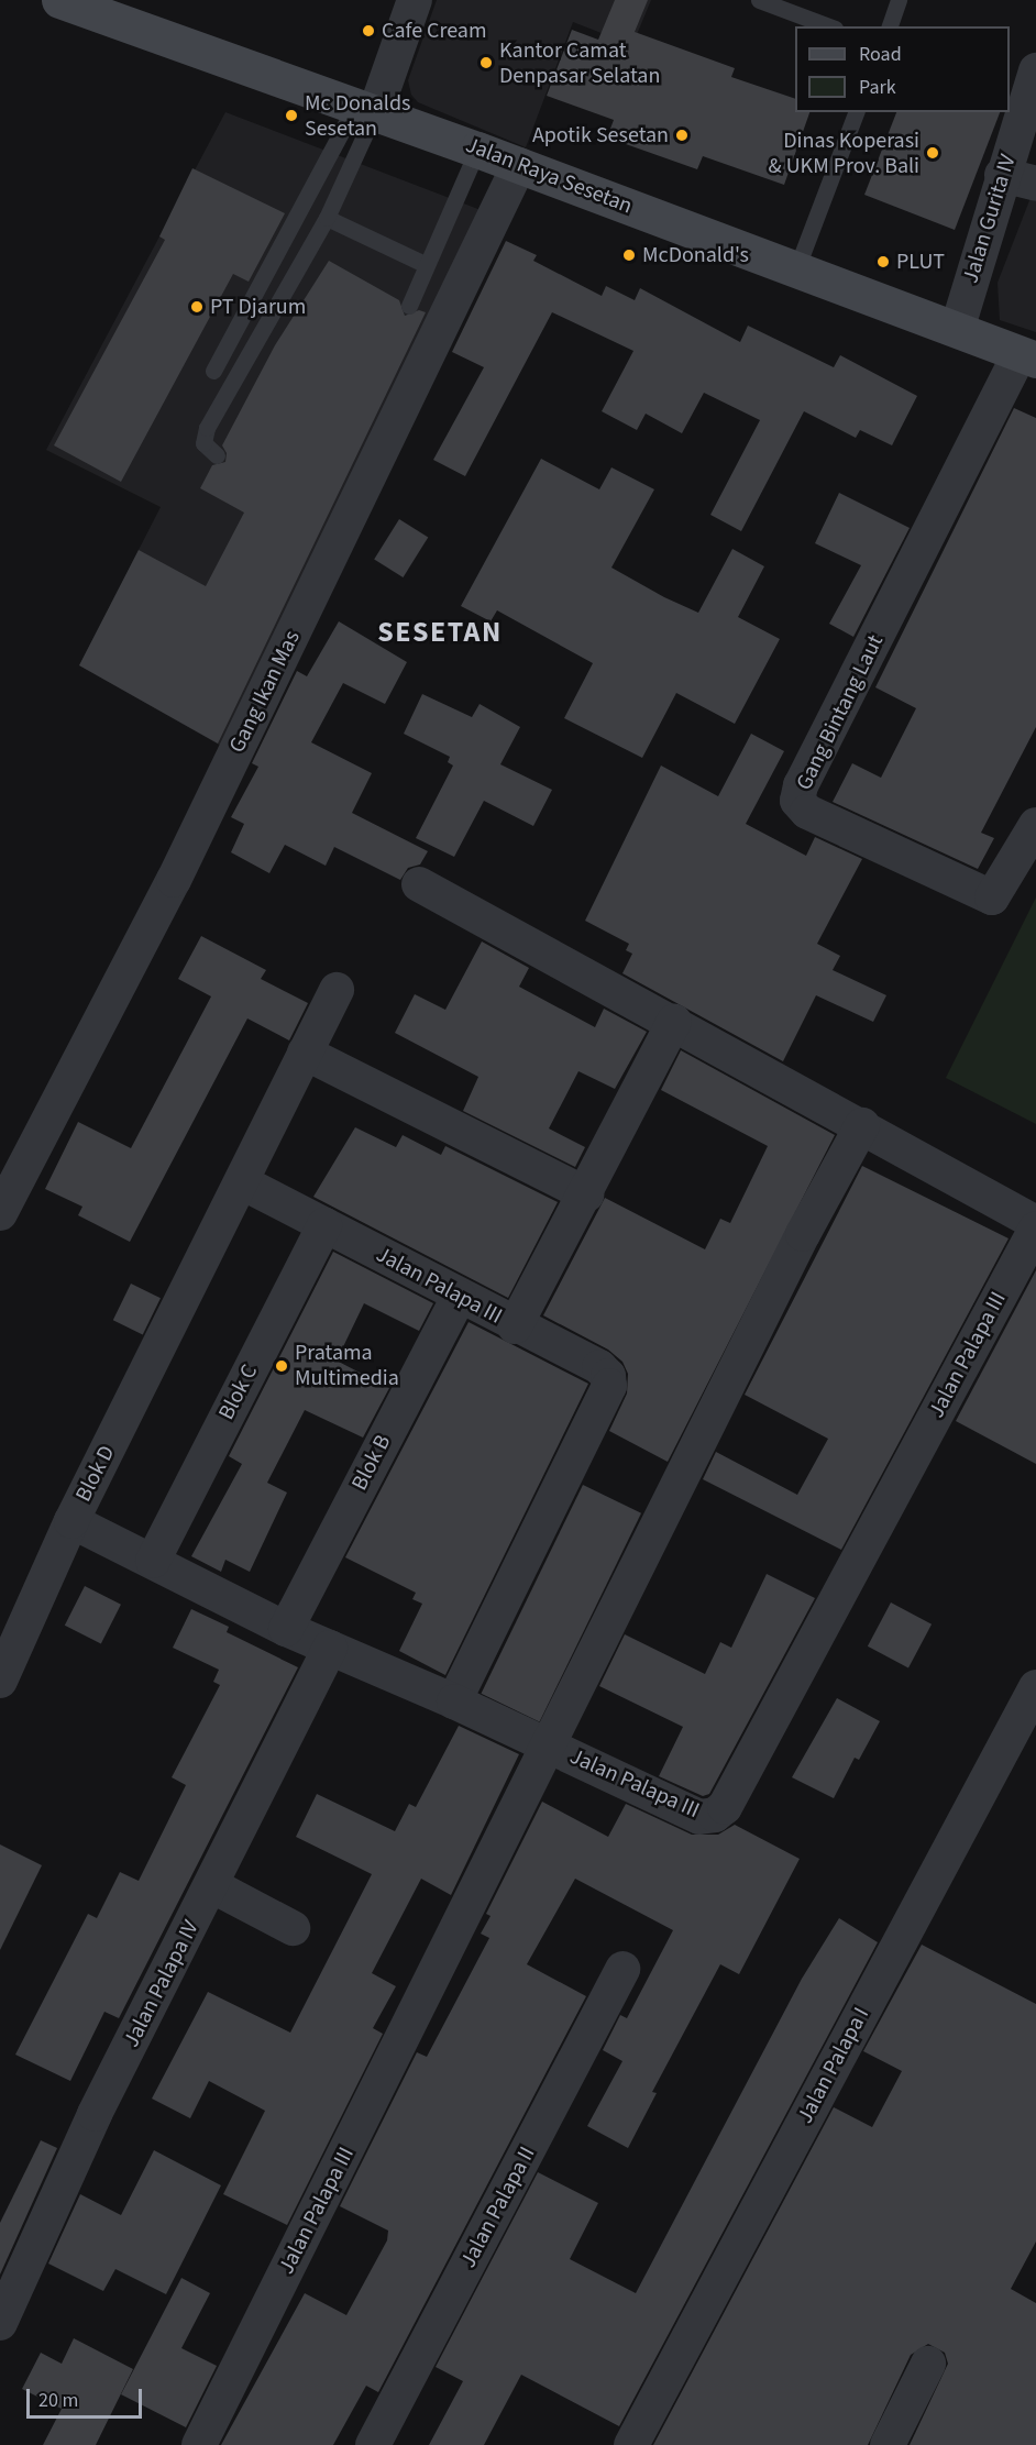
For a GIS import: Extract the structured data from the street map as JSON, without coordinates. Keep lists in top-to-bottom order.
{
  "streets": {
    "main road": ["Jalan Raya Sesetan"],
    "street": [
      "Jalan Gurita IV",
      "Gang Ikan Mas",
      "Gang Bintang Laut",
      "Jalan Palapa III",
      "Blok C",
      "Blok B",
      "Blok D",
      "Jalan Palapa IV",
      "Jalan Palapa I",
      "Jalan Palapa II"
    ]
  },
  "crossings": [
    ["Jalan Raya Sesetan", "Jalan Gurita IV"],
    ["Jalan Raya Sesetan", "Gang Ikan Mas"],
    ["Jalan Raya Sesetan", "Gang Bintang Laut"],
    ["Jalan Palapa III", "Blok C"],
    ["Jalan Palapa III", "Blok B"],
    ["Jalan Palapa III", "Blok D"],
    ["Blok C", "Blok D"],
    ["Blok B", "Blok D"],
    ["Blok D", "Jalan Palapa IV"]
  ],
  "districts": ["SESETAN"],
  "places": [
    "Cafe Cream",
    "Kantor Camat Denpasar Selatan",
    "Mc Donalds Sesetan",
    "Apotik Sesetan",
    "Dinas Koperasi & UKM Prov. Bali",
    "McDonald's",
    "PLUT",
    "PT Djarum",
    "Pratama Multimedia"
  ],
  "legend": ["Road", "Park"],
  "scale_bar": "20 m"
}
